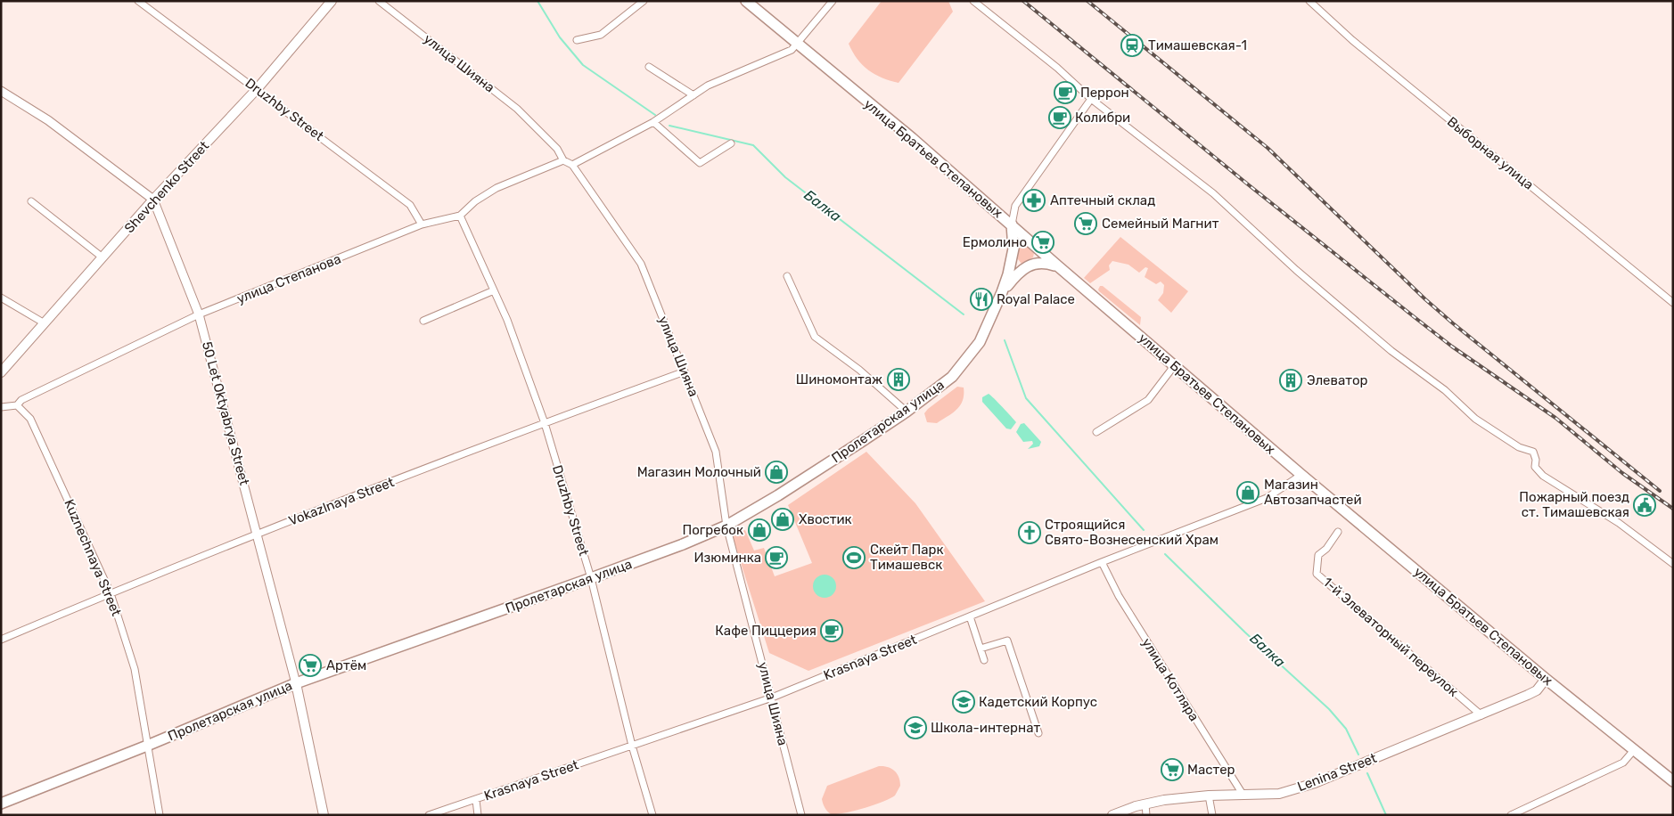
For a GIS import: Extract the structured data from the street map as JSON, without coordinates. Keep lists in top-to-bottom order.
{
  "streets": {
    "main road": [
      "улица Братьев Степановых",
      "Shevchenko Street",
      "50 Let Oktyabrya Street",
      "Пролетарская улица",
      "Lenina Street"
    ],
    "street": [
      "улица Шияна",
      "Druzhby Street",
      "Выборная улица",
      "улица Степанова",
      "Vokazlnaya Street",
      "Kuznechnaya Street",
      "1-й Элеваторный переулок",
      "Krasnaya Street",
      "улица Котляра"
    ]
  },
  "crossings": [
    ["улица Шияна", "улица Степанова"],
    ["улица Шияна", "Пролетарская улица"],
    ["улица Шияна", "Vokazlnaya Street"],
    ["улица Шияна", "Krasnaya Street"],
    ["Druzhby Street", "Shevchenko Street"],
    ["Druzhby Street", "улица Степанова"],
    ["Druzhby Street", "Пролетарская улица"],
    ["Druzhby Street", "Vokazlnaya Street"],
    ["Druzhby Street", "Krasnaya Street"],
    ["улица Братьев Степановых", "Пролетарская улица"],
    ["улица Братьев Степановых", "Krasnaya Street"],
    ["улица Братьев Степановых", "Lenina Street"],
    ["Shevchenko Street", "50 Let Oktyabrya Street"],
    ["улица Степанова", "50 Let Oktyabrya Street"],
    ["улица Степанова", "Kuznechnaya Street"],
    ["50 Let Oktyabrya Street", "Пролетарская улица"],
    ["50 Let Oktyabrya Street", "Vokazlnaya Street"],
    ["Пролетарская улица", "Kuznechnaya Street"],
    ["Vokazlnaya Street", "Kuznechnaya Street"],
    ["1-й Элеваторный переулок", "Lenina Street"],
    ["Krasnaya Street", "улица Котляра"],
    ["улица Котляра", "Lenina Street"]
  ],
  "water": ["Балка"],
  "places": {
    "station": ["Тимашевская-1"],
    "cafe": [
      "Перрон",
      "Колибри",
      "Изюминка",
      "Кафе Пиццерия"
    ],
    "pharmacy": ["Аптечный склад"],
    "supermarket": [
      "Семейный Магнит",
      "Ермолино",
      "Артём",
      "Мастер"
    ],
    "restaurant": ["Royal Palace"],
    "building": ["Шиномонтаж", "Элеватор"],
    "shop": [
      "Магазин Молочный",
      "Магазин Автозапчастей",
      "Хвостик",
      "Погребок"
    ],
    "public building": ["Пожарный поезд ст. Тимашевская"],
    "church": ["Строящийся Свято-Вознесенский Храм"],
    "sports": ["Скейт Парк Тимашевск"],
    "school or university": ["Кадетский Корпус", "Школа-интернат"]
  }
}
